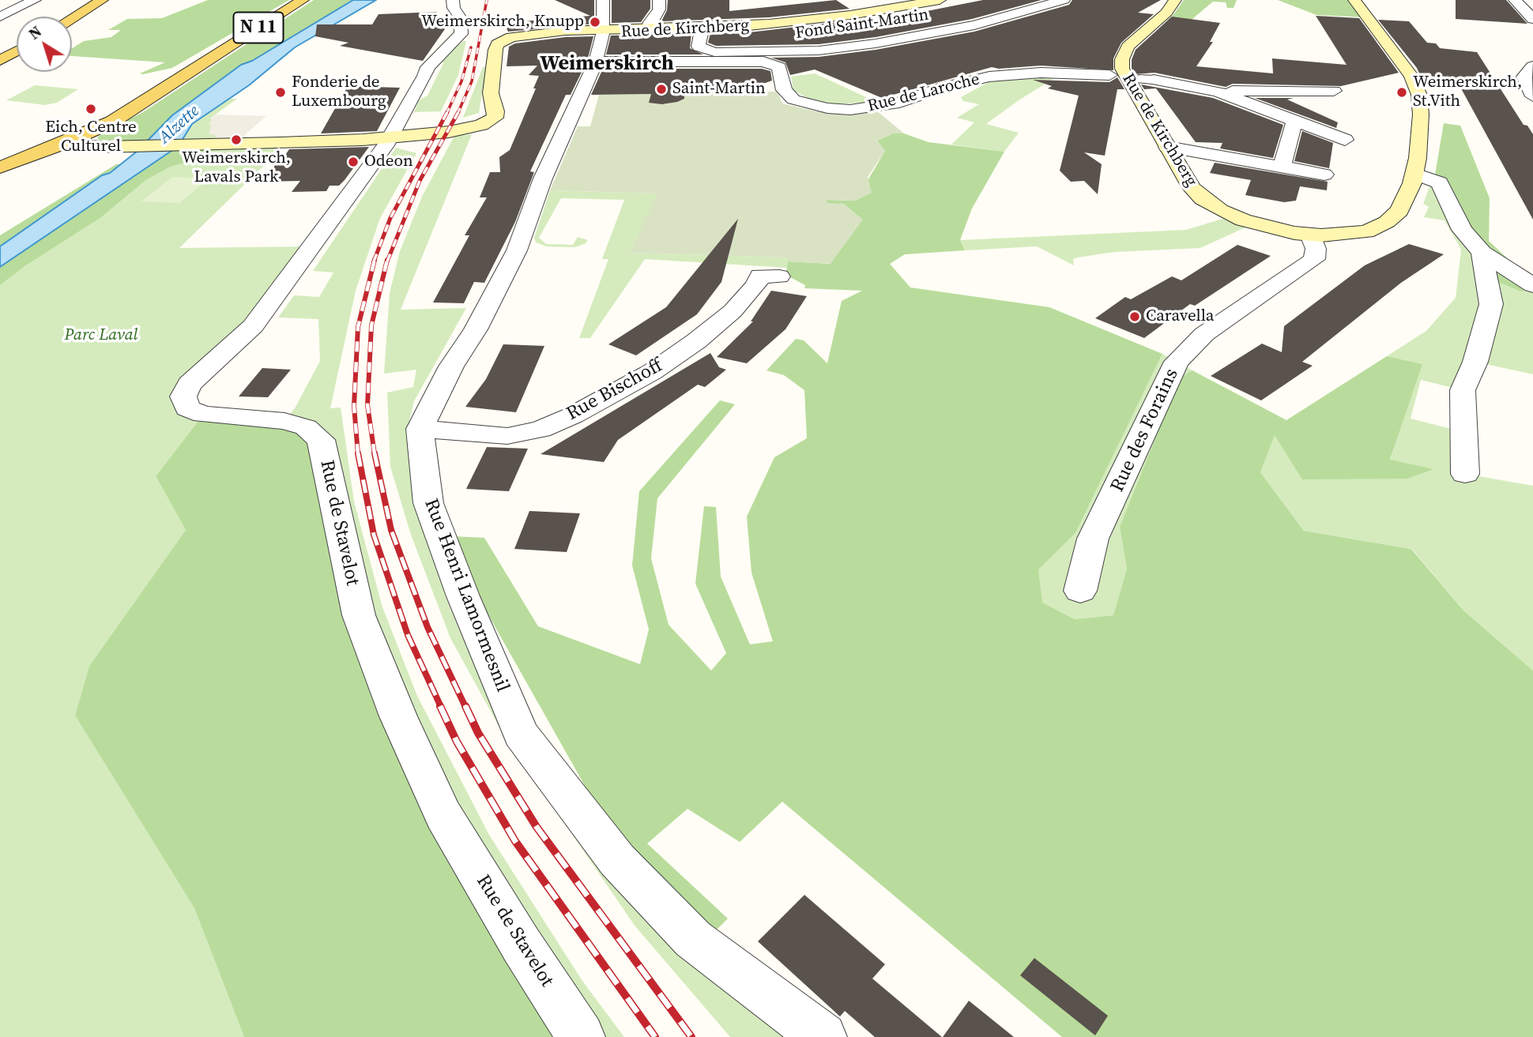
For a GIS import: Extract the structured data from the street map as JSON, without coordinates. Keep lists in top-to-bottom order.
{
  "streets": {
    "main road": ["N 11", "Rue de Kirchberg"],
    "street": [
      "Fond Saint-Martin",
      "Rue de Laroche",
      "Rue Bischoff",
      "Rue des Forains",
      "Rue de Stavelot",
      "Rue Henri Lamormesnil"
    ]
  },
  "crossings": [
    ["Fond Saint-Martin", "Rue de Kirchberg"],
    ["Rue de Kirchberg", "Rue de Laroche"],
    ["Rue de Kirchberg", "Rue des Forains"],
    ["Rue de Kirchberg", "Rue de Stavelot"],
    ["Rue Bischoff", "Rue Henri Lamormesnil"]
  ],
  "districts": ["Weimerskirch"],
  "water": ["Alzette"],
  "parks": ["Parc Laval"],
  "places": [
    "Weimerskirch, Knupp",
    "Saint-Martin",
    "Fonderie de Luxembourg",
    "Weimerskirch, St.Vith",
    "Eich, Centre Culturel",
    "Weimerskirch, Lavals Park",
    "Odeon",
    "Caravella"
  ],
  "north": "top left"
}
